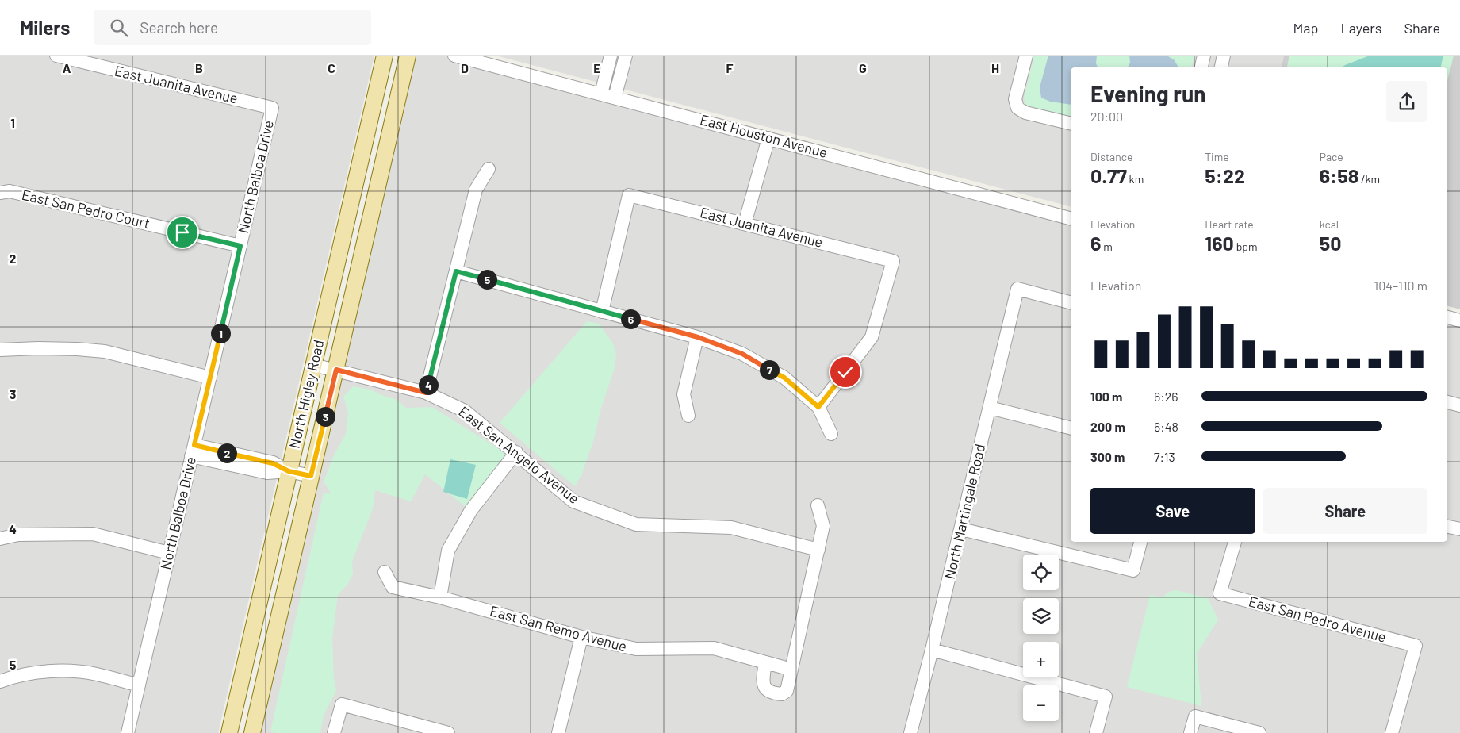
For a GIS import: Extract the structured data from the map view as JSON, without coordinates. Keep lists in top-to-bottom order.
{
  "streets": {
    "main road": ["North Higley Road"],
    "street": [
      "East Juanita Avenue",
      "East Houston Avenue",
      "North Balboa Drive",
      "East San Pedro Court",
      "East San Angelo Avenue",
      "North Martingale Road",
      "East San Pedro Avenue",
      "East San Remo Avenue"
    ]
  },
  "crossings": [
    ["East Juanita Avenue", "North Balboa Drive"],
    ["North Balboa Drive", "East San Pedro Court"],
    ["North Higley Road", "East San Angelo Avenue"]
  ],
  "page": {
    "header": "Milers",
    "search": "Search here",
    "nav": ["Map", "Layers", "Share"],
    "heading": ["Evening run", "20:00"],
    "stats": [
      ["Distance", "0.77 km"],
      ["Time", "5:22"],
      ["Pace", "6:58 /km"],
      ["Elevation", "6 m"],
      ["Heart rate", "160 bpm"],
      ["kcal", "50"]
    ],
    "pins": [
      "5",
      "6",
      "1",
      "7",
      "4",
      "3",
      "2"
    ],
    "chart": ["Elevation", "104–110 m"],
    "list": [
      {
        "name": "100 m",
        "note": "6:26"
      },
      {
        "name": "200 m",
        "note": "6:48"
      },
      {
        "name": "300 m",
        "note": "7:13"
      }
    ],
    "buttons": ["Save", "Share"],
    "map_buttons": ["+", "−"]
  },
  "grid": {
    "columns": [
      "A",
      "B",
      "C",
      "D",
      "E",
      "F",
      "G",
      "H"
    ],
    "rows": [
      "1",
      "2",
      "3",
      "4",
      "5"
    ]
  }
}
